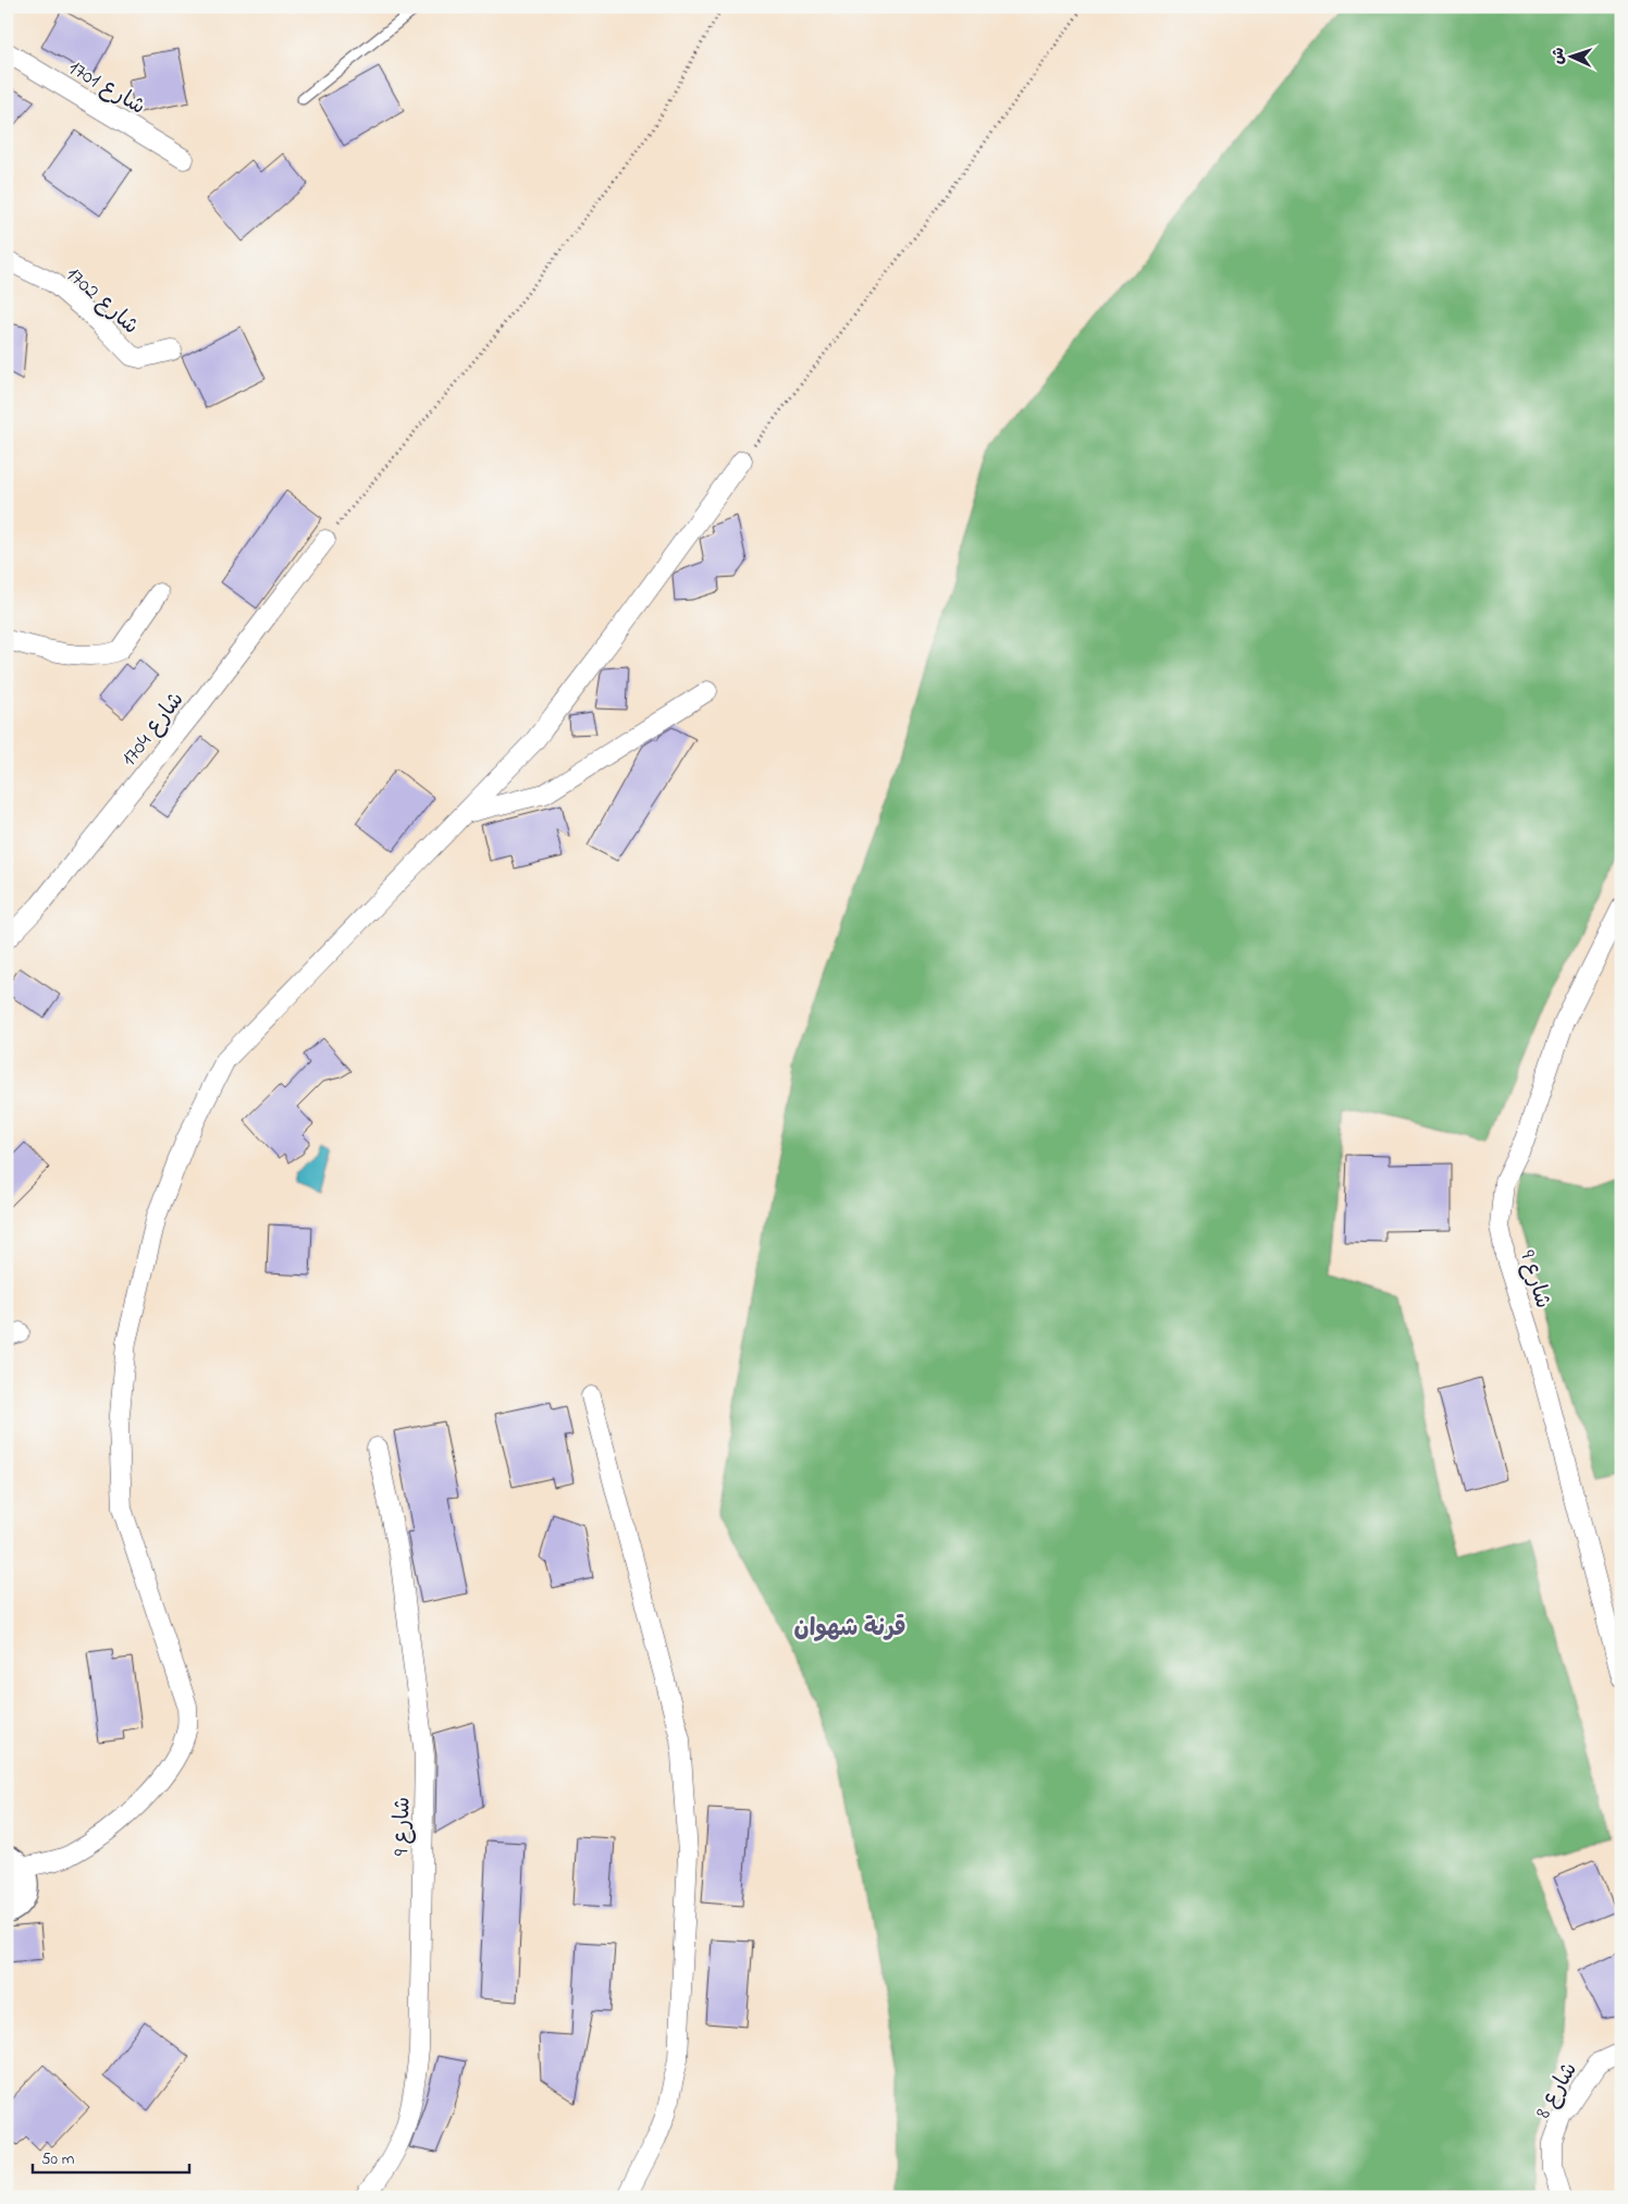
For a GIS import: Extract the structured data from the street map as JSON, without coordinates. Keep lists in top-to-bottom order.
{
  "streets": {
    "street": [
      "شارع 1701",
      "شارع 1702",
      "شارع 1704",
      "شارع 9",
      "شارع 8"
    ]
  },
  "districts": ["قرنة شهوان"],
  "scale_bar": "50 m",
  "north": "left"
}
